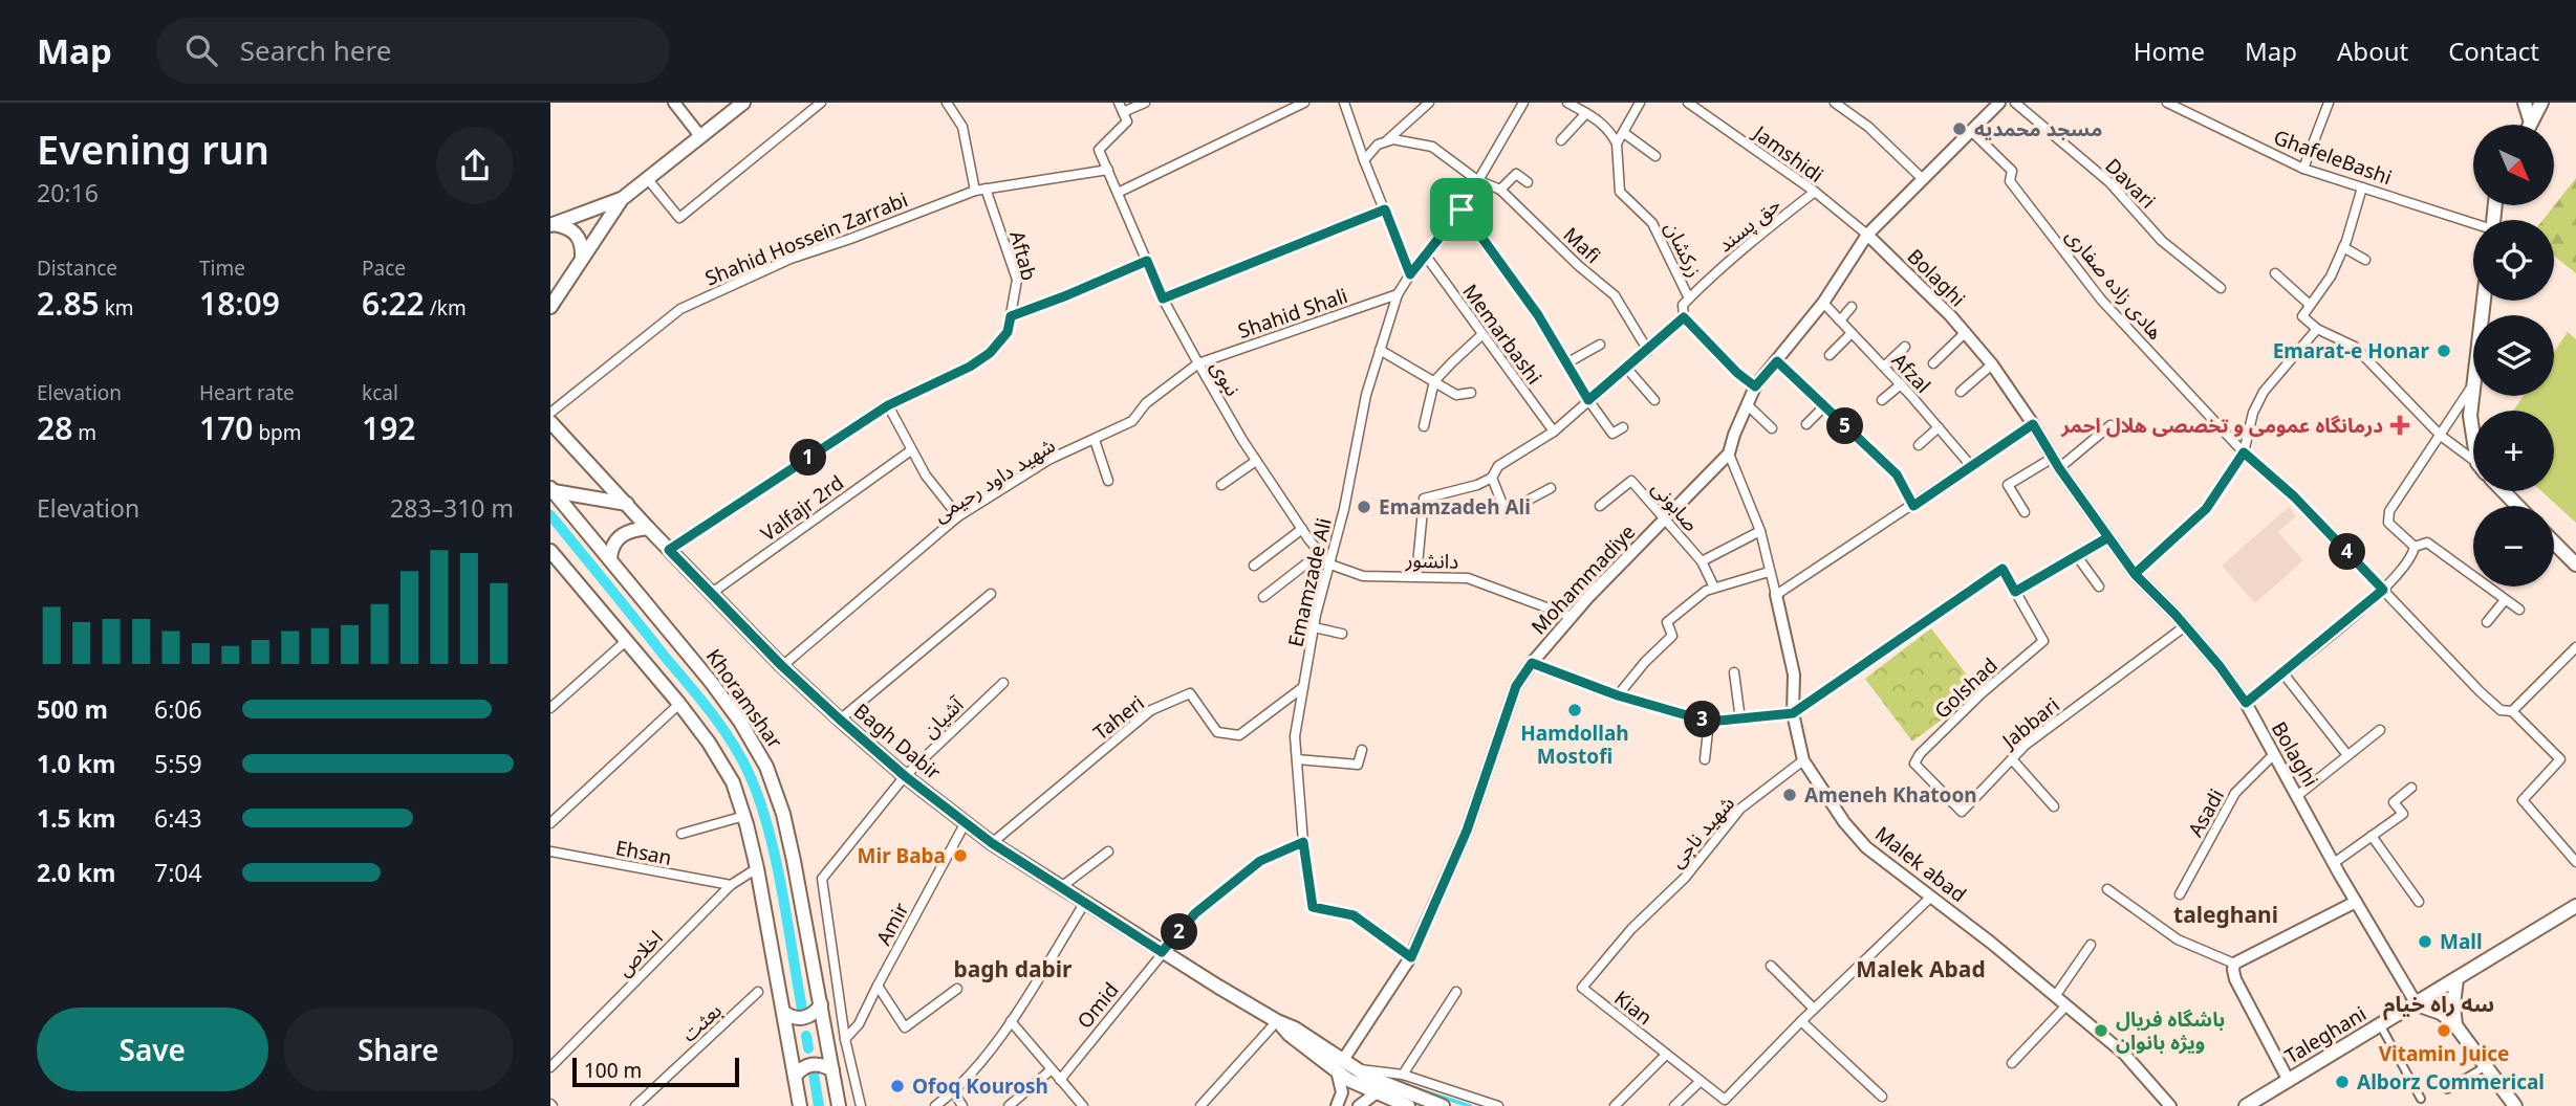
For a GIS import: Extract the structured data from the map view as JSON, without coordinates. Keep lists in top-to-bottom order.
{
  "streets": {
    "main road": ["Khoramshar", "Bagh Dabir", "Taleghani"],
    "street": [
      "Jamshidi",
      "GhafeleBashi",
      "Davari",
      "حق پسند",
      "Shahid Hossein Zarrabi",
      "Mafi",
      "زرکشان",
      "Aftab",
      "Bolaghi",
      "هادی زاده صفاری",
      "Shahid Shali",
      "Memarbashi",
      "Afzal",
      "نبوی",
      "شهید داود رحیمی",
      "صابونی",
      "Valfajr 2rd",
      "دانشور",
      "Mohammadiye",
      "Emamzade Ali",
      "Golshad",
      "آشیان",
      "Taheri",
      "Jabbari",
      "Asadi",
      "شهید ناجی",
      "Ehsan",
      "Malek abad",
      "Amir",
      "اخلاص",
      "Omid",
      "Kian",
      "بعثت"
    ]
  },
  "crossings": [
    ["Jamshidi", "حق پسند"],
    ["Jamshidi", "Bolaghi"],
    ["Jamshidi", "Mohammadiye"],
    ["حق پسند", "زرکشان"],
    ["Shahid Hossein Zarrabi", "Aftab"],
    ["Shahid Hossein Zarrabi", "نبوی"],
    ["Mafi", "Emamzade Ali"],
    ["Bolaghi", "Mohammadiye"],
    ["Bolaghi", "Jabbari"],
    ["Bolaghi", "Asadi"],
    ["Bolaghi", "Taleghani"],
    ["هادی زاده صفاری", "Mohammadiye"],
    ["Shahid Shali", "نبوی"],
    ["Shahid Shali", "شهید داود رحیمی"],
    ["Shahid Shali", "Emamzade Ali"],
    ["Memarbashi", "Emamzade Ali"],
    ["Afzal", "Mohammadiye"],
    ["نبوی", "شهید داود رحیمی"],
    ["نبوی", "دانشور"],
    ["نبوی", "Emamzade Ali"],
    ["شهید داود رحیمی", "Bagh Dabir"],
    ["صابونی", "Mohammadiye"],
    ["Valfajr 2rd", "Bagh Dabir"],
    ["دانشور", "Mohammadiye"],
    ["دانشور", "Emamzade Ali"],
    ["Mohammadiye", "Emamzade Ali"],
    ["Mohammadiye", "Bagh Dabir"],
    ["Mohammadiye", "Malek abad"],
    ["Emamzade Ali", "Taheri"],
    ["Emamzade Ali", "Omid"],
    ["Golshad", "Jabbari"],
    ["آشیان", "Bagh Dabir"],
    ["آشیان", "Amir"],
    ["Taheri", "Bagh Dabir"],
    ["Bagh Dabir", "Amir"],
    ["Bagh Dabir", "Omid"],
    ["شهید ناجی", "Malek abad"],
    ["شهید ناجی", "Kian"],
    ["Ehsan", "اخلاص"]
  ],
  "districts": [
    "taleghani",
    "bagh dabir",
    "Malek Abad",
    "سه راه خیام"
  ],
  "places": {
    "other": [
      "مسجد محمدیه",
      "Emarat-e Honar",
      "Emamzadeh Ali",
      "Hamdollah Mostofi",
      "Ameneh Khatoon",
      "Mir Baba",
      "Mall",
      "باشگاه فریال ویژه بانوان",
      "Vitamin Juice",
      "Alborz Commerical",
      "Ofoq Kourosh"
    ],
    "health": ["درمانگاه عمومی و تخصصی هلال احمر"]
  },
  "scale_bar": "100 m",
  "north": "bottom right",
  "page": {
    "header": "Map",
    "search": "Search here",
    "nav": [
      "Home",
      "Map",
      "About",
      "Contact"
    ],
    "heading": ["Evening run", "20:16"],
    "map_buttons": ["+", "−"],
    "stats": [
      ["Distance", "2.85 km"],
      ["Time", "18:09"],
      ["Pace", "6:22 /km"],
      ["Elevation", "28 m"],
      ["Heart rate", "170 bpm"],
      ["kcal", "192"]
    ],
    "pins": [
      "5",
      "1",
      "4",
      "3",
      "2"
    ],
    "chart": ["Elevation", "283–310 m"],
    "list": [
      {
        "name": "500 m",
        "note": "6:06"
      },
      {
        "name": "1.0 km",
        "note": "5:59"
      },
      {
        "name": "1.5 km",
        "note": "6:43"
      },
      {
        "name": "2.0 km",
        "note": "7:04"
      }
    ],
    "buttons": ["Save", "Share"],
    "scale": "100 m"
  }
}
